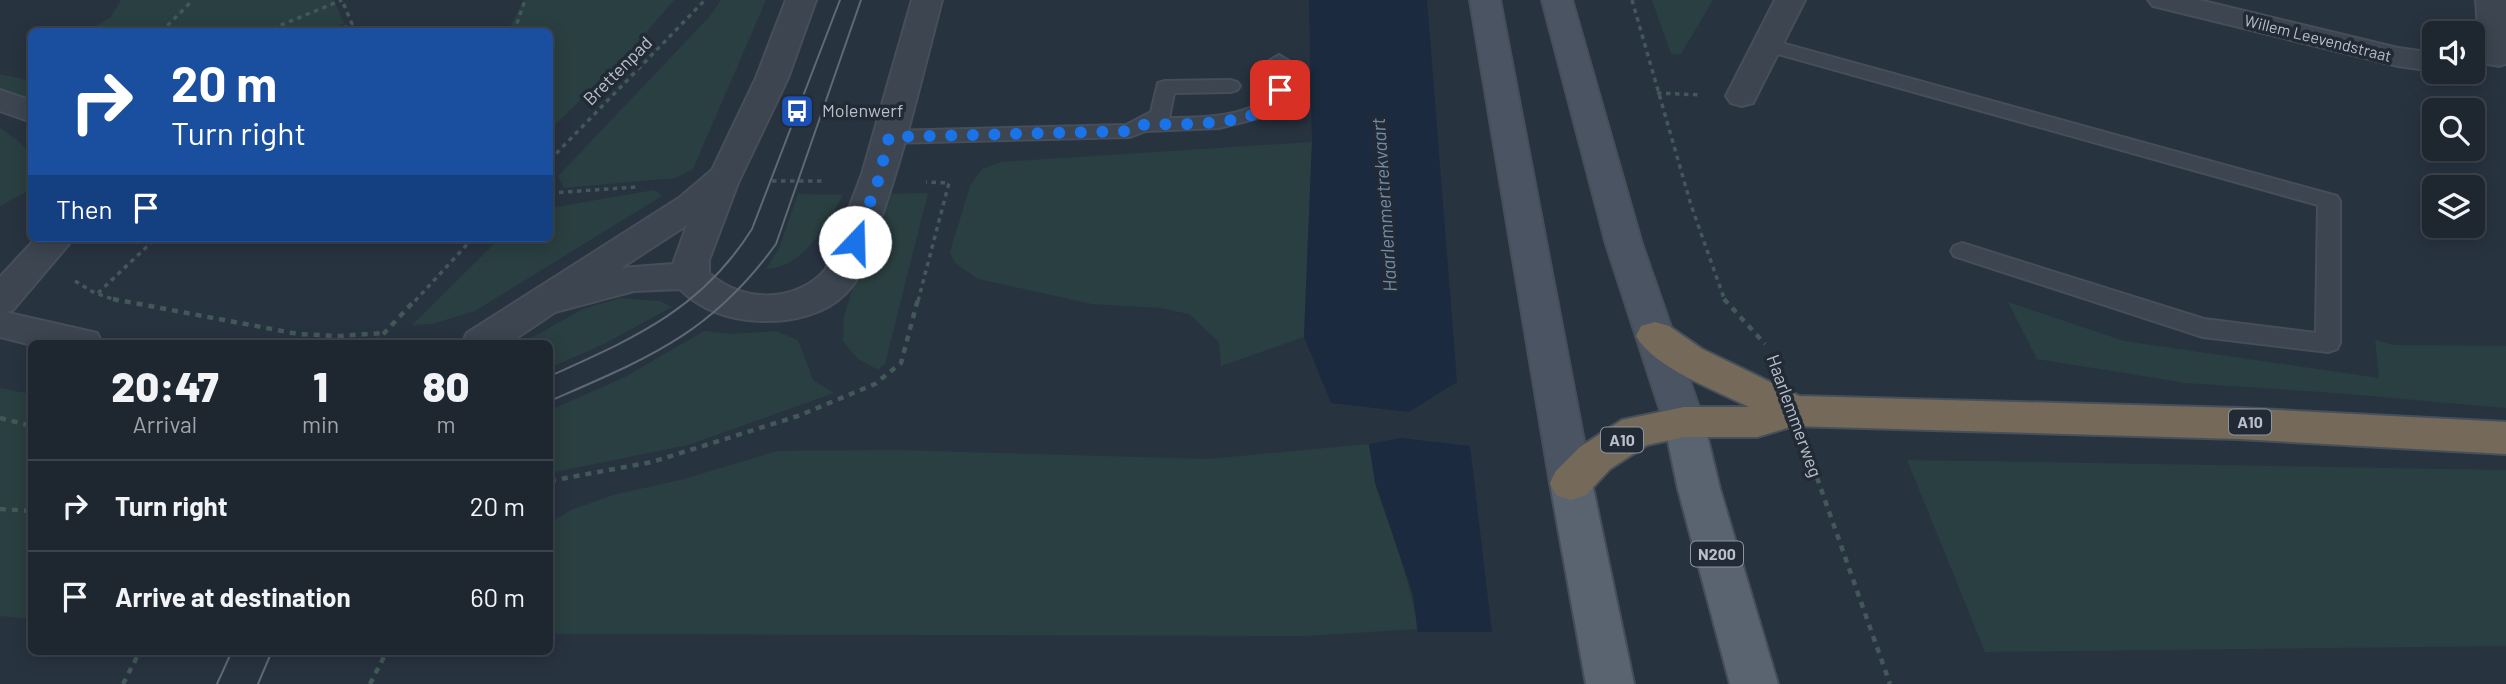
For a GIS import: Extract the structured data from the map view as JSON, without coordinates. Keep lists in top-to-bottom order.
{
  "streets": {
    "highway": ["A10"],
    "main road": ["N200"],
    "street": ["Willem Leevendstraat"],
    "path": ["Brettenpad", "Haarlemmerweg"]
  },
  "crossings": [
    ["Haarlemmerweg", "A10"],
    ["A10", "N200"]
  ],
  "water": ["Haarlemmertrekvaart"],
  "places": {
    "bus stop": ["Molenwerf"]
  },
  "page": {
    "turn": ["20 m", "Turn right"],
    "then": "Then",
    "eta": [
      "20:47",
      "Arrival",
      "1",
      "min",
      "80",
      "m"
    ],
    "list": [
      {
        "name": "Turn right",
        "value": "20 m"
      },
      {
        "name": "Arrive at destination",
        "value": "60 m"
      }
    ]
  }
}
